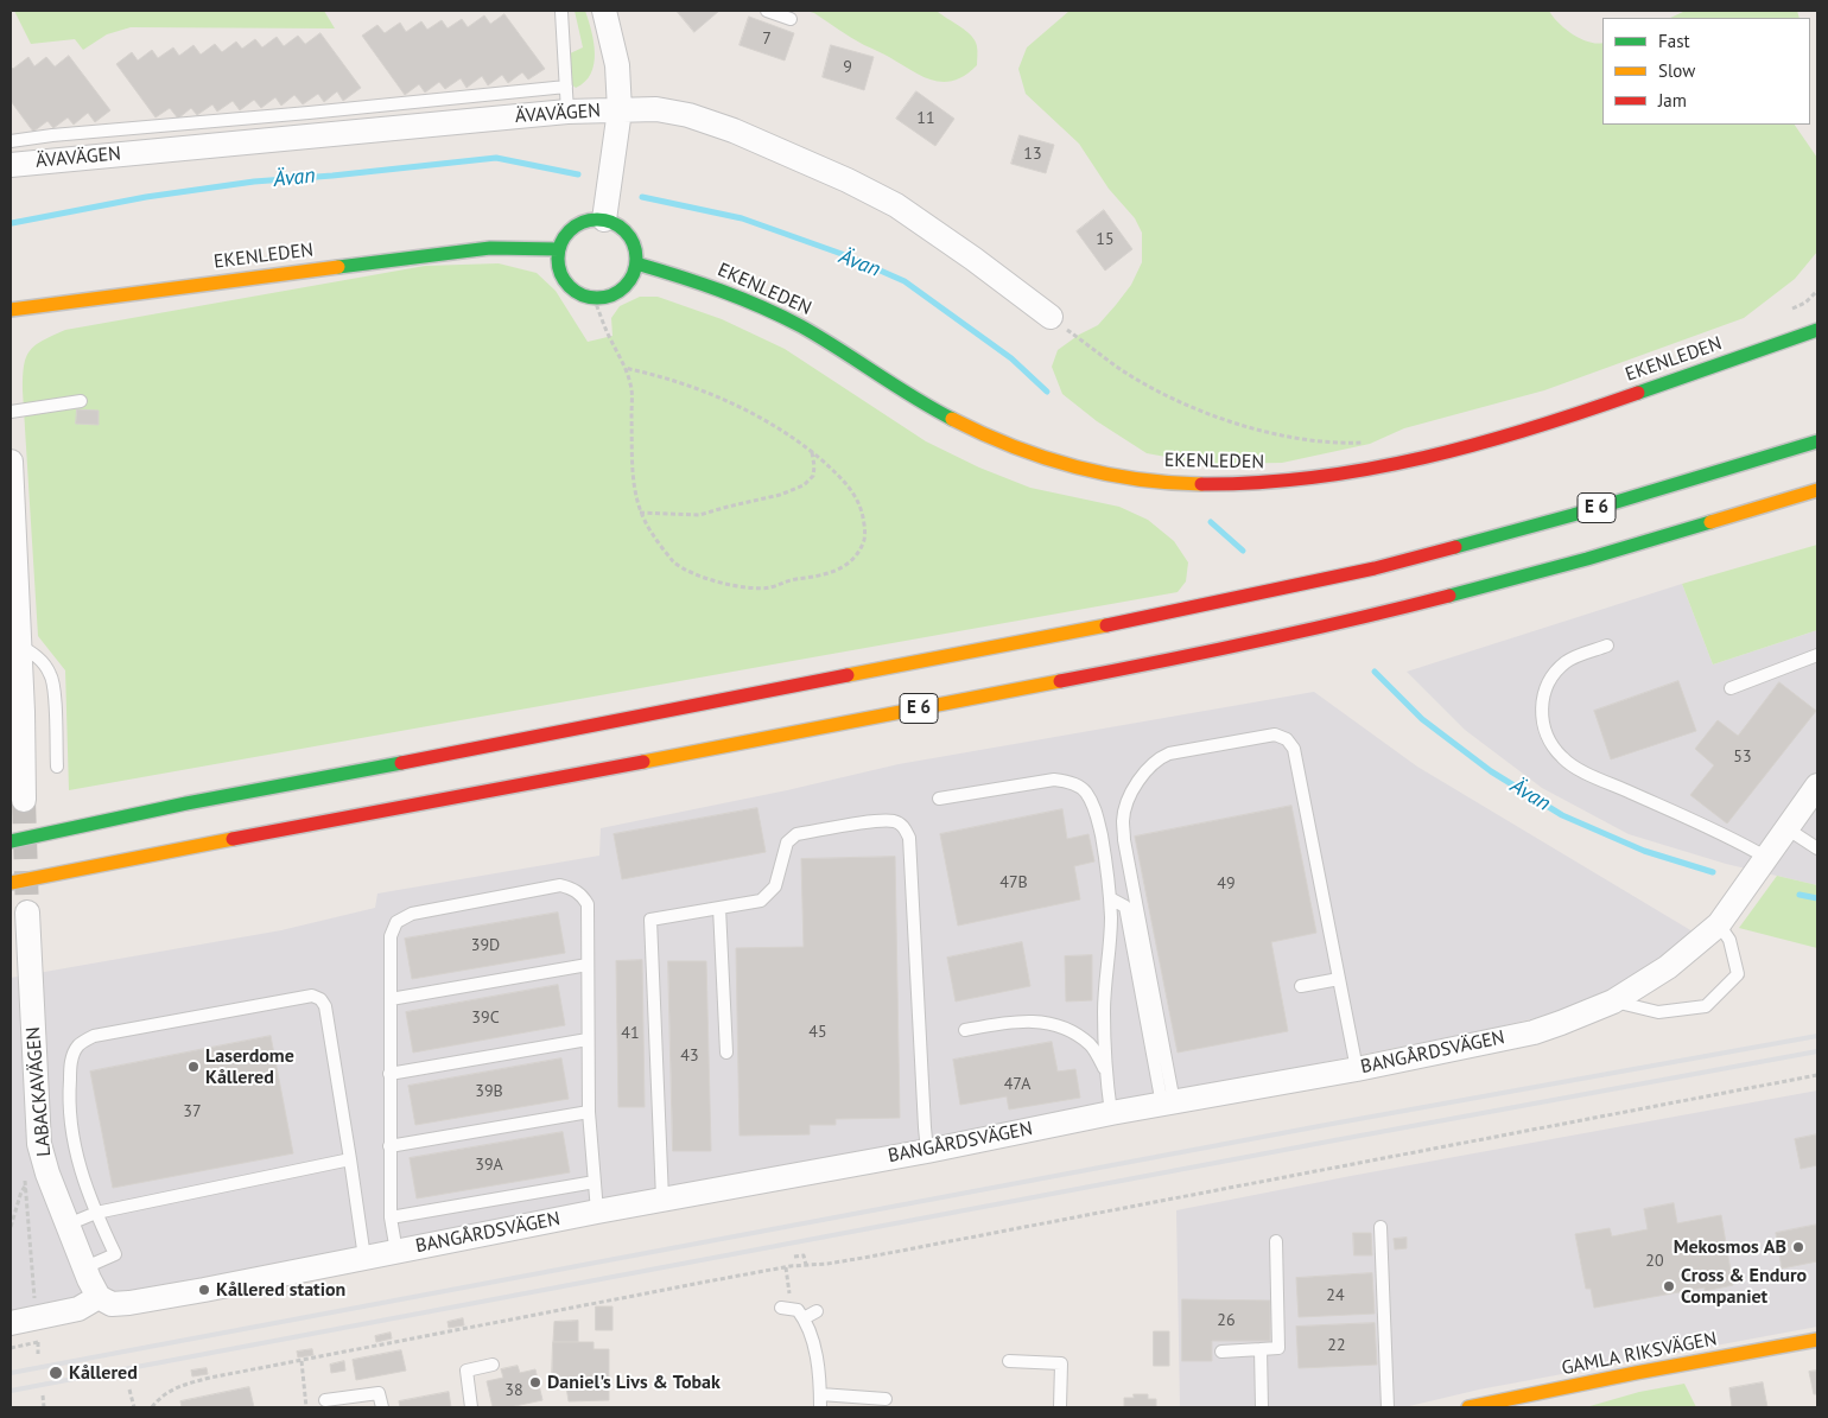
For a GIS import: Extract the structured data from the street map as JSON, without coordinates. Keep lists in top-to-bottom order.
{
  "streets": {
    "main road": ["EKENLEDEN", "E 6", "GAMLA RIKSVÄGEN"],
    "street": ["ÄVAVÄGEN", "BANGÅRDSVÄGEN", "LABACKAVÄGEN"]
  },
  "crossings": [
    ["BANGÅRDSVÄGEN", "LABACKAVÄGEN"]
  ],
  "water": ["Ävan"],
  "places": [
    "Laserdome Kållered",
    "Mekosmos AB",
    "Cross & Enduro Companiet",
    "Kållered station",
    "Kållered",
    "Daniel's Livs & Tobak"
  ],
  "house_numbers": [
    "7",
    "9",
    "11",
    "13",
    "15",
    "53",
    "47B",
    "49",
    "39D",
    "39C",
    "45",
    "41",
    "43",
    "47A",
    "39B",
    "37",
    "39A",
    "20",
    "24",
    "26",
    "22",
    "38"
  ],
  "legend": ["Fast", "Slow", "Jam"]
}
